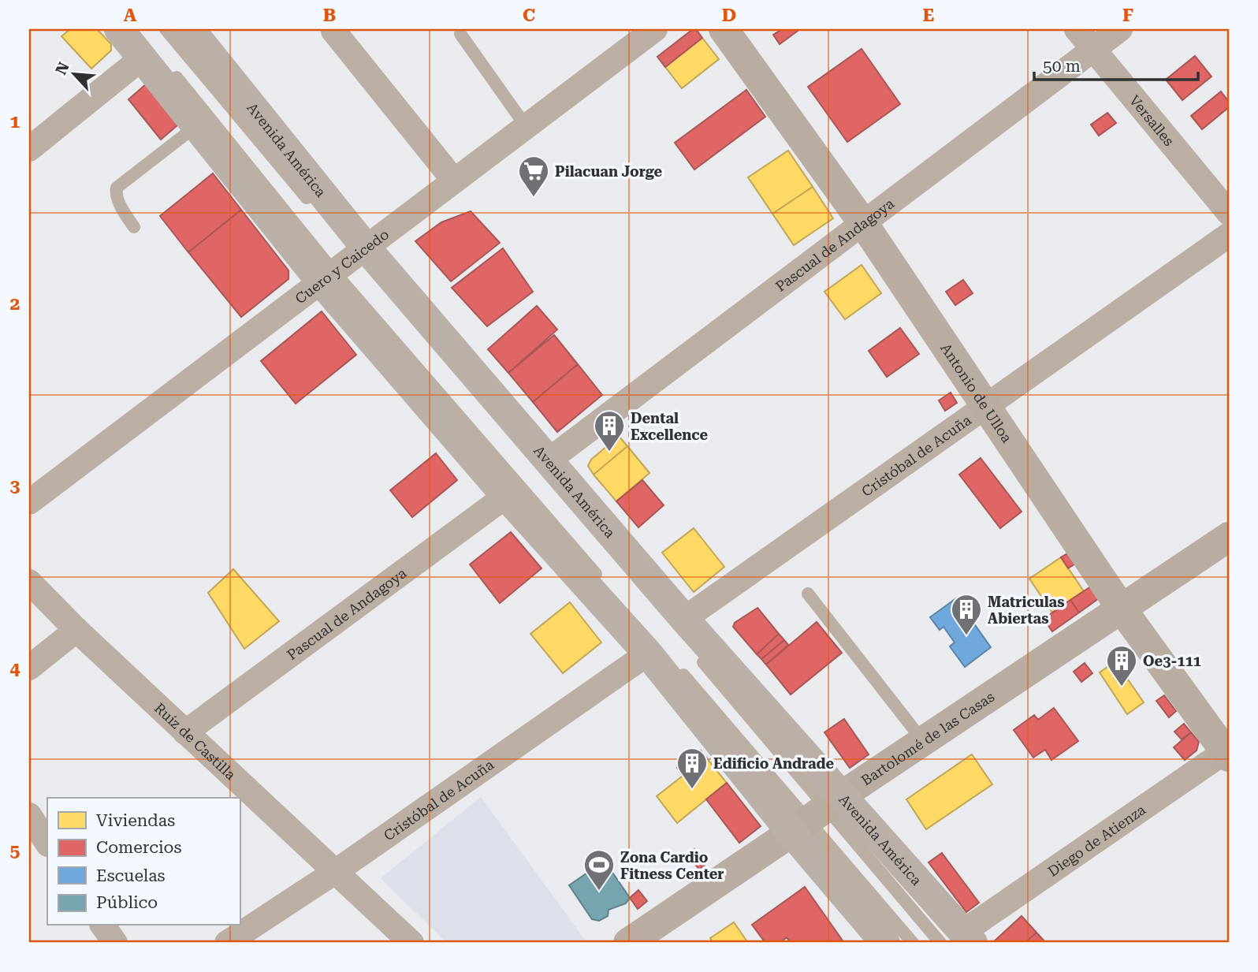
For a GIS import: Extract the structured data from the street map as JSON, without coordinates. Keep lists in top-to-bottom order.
{
  "streets": {
    "main road": ["Avenida América"],
    "street": [
      "Versalles",
      "Pascual de Andagoya",
      "Cuero y Caicedo",
      "Antonio de Ulloa",
      "Cristóbal de Acuña",
      "Bartolomé de las Casas",
      "Ruíz de Castilla",
      "Diego de Atienza"
    ]
  },
  "crossings": [
    ["Versalles", "Pascual de Andagoya"],
    ["Avenida América", "Pascual de Andagoya"],
    ["Avenida América", "Cuero y Caicedo"],
    ["Avenida América", "Cristóbal de Acuña"],
    ["Avenida América", "Bartolomé de las Casas"],
    ["Avenida América", "Diego de Atienza"],
    ["Pascual de Andagoya", "Antonio de Ulloa"],
    ["Pascual de Andagoya", "Ruíz de Castilla"],
    ["Antonio de Ulloa", "Cristóbal de Acuña"],
    ["Antonio de Ulloa", "Bartolomé de las Casas"],
    ["Antonio de Ulloa", "Diego de Atienza"],
    ["Cristóbal de Acuña", "Ruíz de Castilla"]
  ],
  "places": {
    "supermarket": ["Pilacuan Jorge"],
    "building": [
      "Dental Excellence",
      "Matriculas Abiertas",
      "Oe3-111",
      "Edificio Andrade"
    ],
    "sports": ["Zona Cardio Fitness Center"]
  },
  "legend": [
    "Viviendas",
    "Comercios",
    "Escuelas",
    "Público"
  ],
  "scale_bar": "50 m",
  "north": "top left",
  "grid": {
    "columns": [
      "A",
      "B",
      "C",
      "D",
      "E",
      "F"
    ],
    "rows": [
      "1",
      "2",
      "3",
      "4",
      "5"
    ]
  }
}
